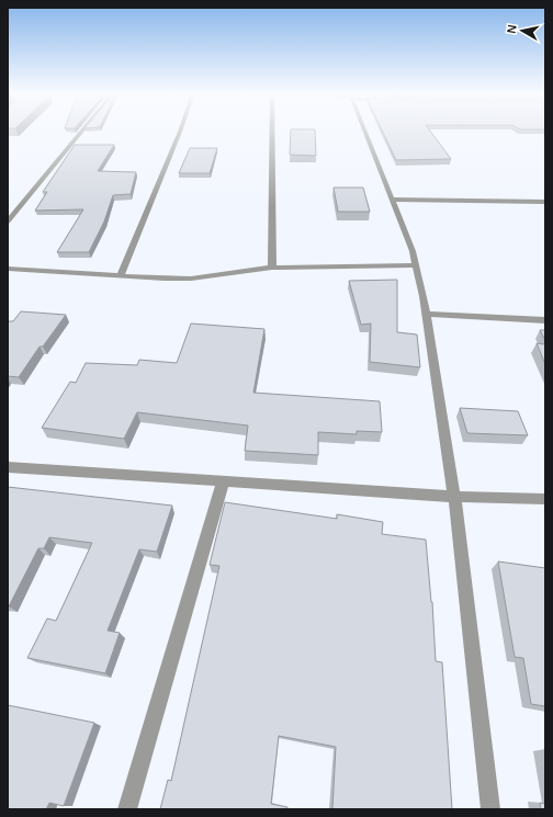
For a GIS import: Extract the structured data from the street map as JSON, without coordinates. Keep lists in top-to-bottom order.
{
  "north": "left"
}
